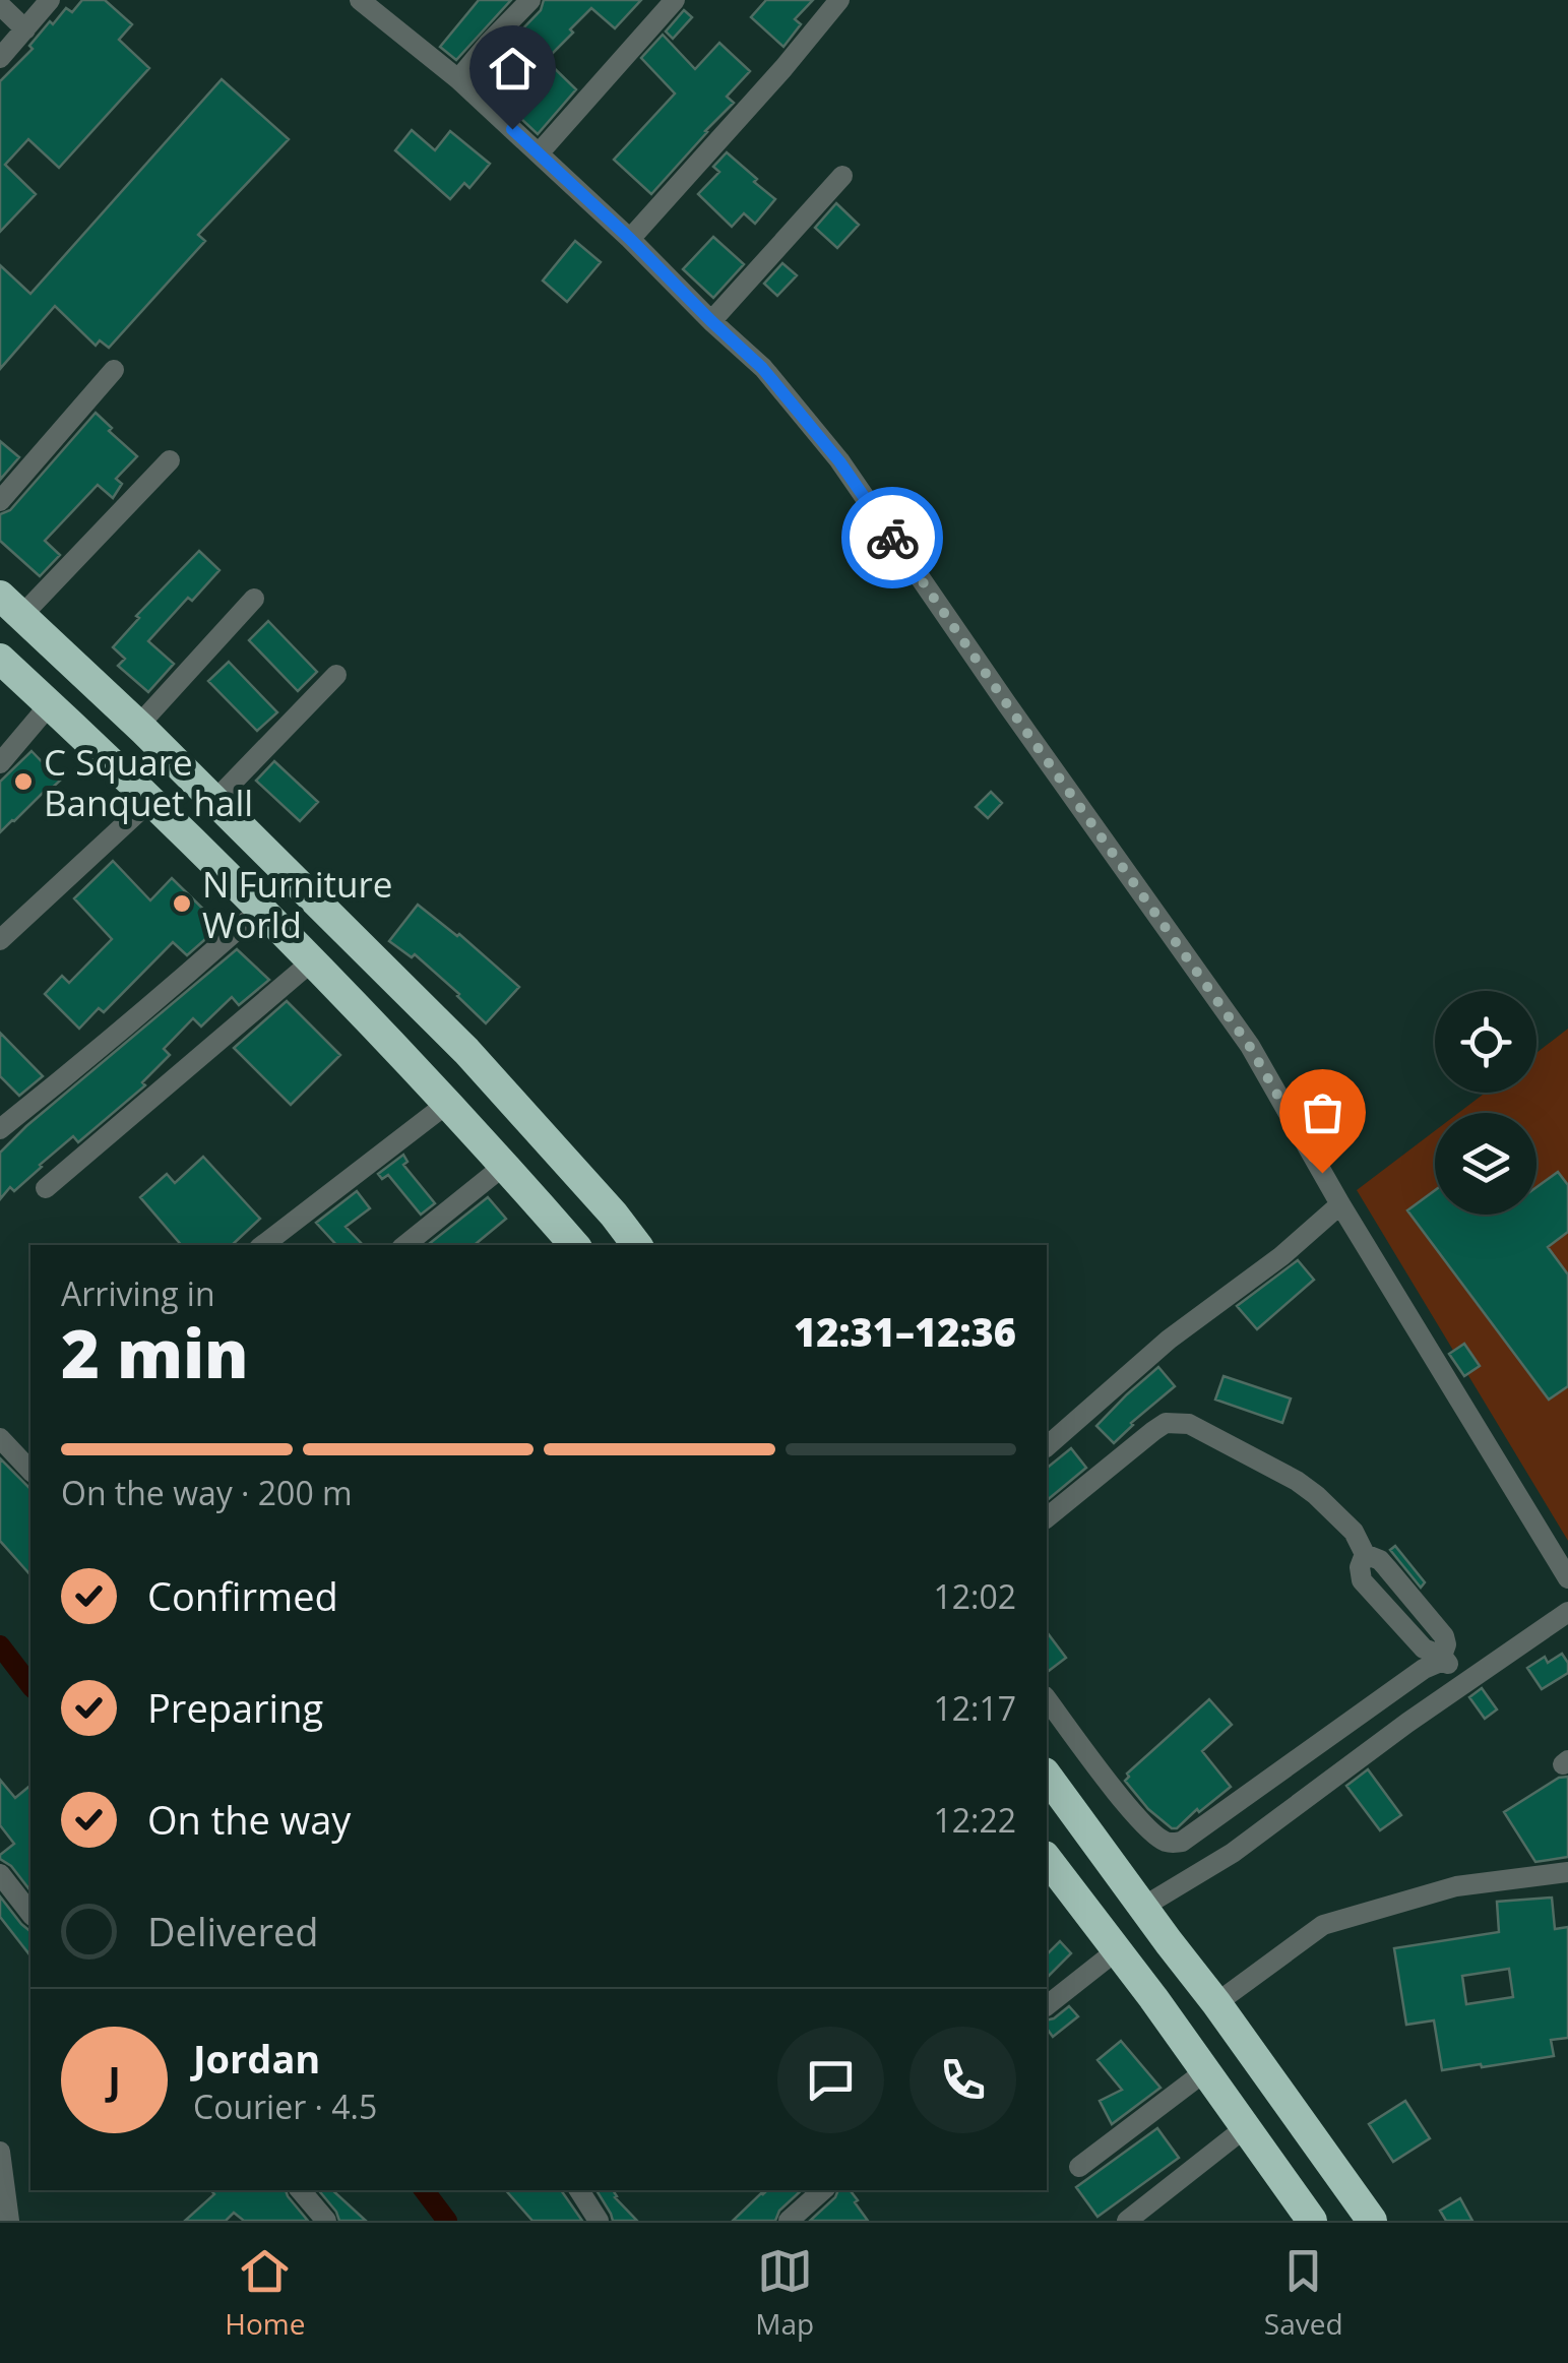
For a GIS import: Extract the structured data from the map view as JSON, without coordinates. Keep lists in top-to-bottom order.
{
  "places": ["C Square Banquet hall", "N Furniture World"],
  "page": {
    "heading": ["2 min", "Arriving in", "12:31–12:36"],
    "panel": ["Jordan", "Courier · 4.5"],
    "bar": "On the way · 200 m",
    "list": [
      ["Confirmed", "12:02"],
      ["Preparing", "12:17"],
      ["On the way", "12:22"],
      "Delivered"
    ],
    "round": "J",
    "tabs": ["Home", "Map", "Saved"]
  }
}
